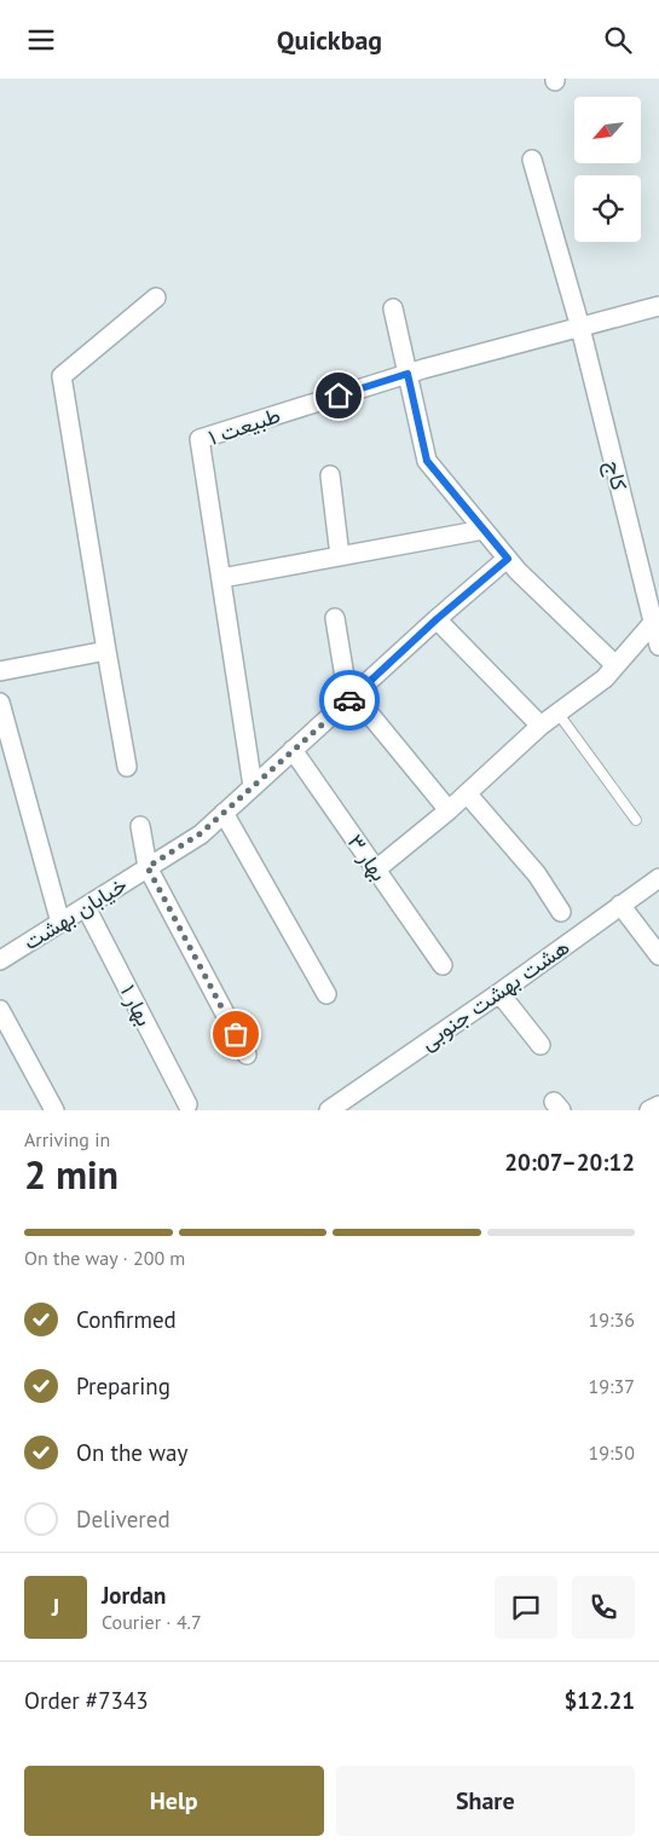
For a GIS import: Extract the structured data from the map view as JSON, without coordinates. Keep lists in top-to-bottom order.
{
  "streets": {
    "street": [
      "طبیعت ۱",
      "کاج",
      "بهار ۳",
      "خیابان بهشت",
      "هشت بهشت جنوبی",
      "بهار ۱"
    ]
  },
  "crossings": [
    ["طبیعت ۱", "کاج"],
    ["طبیعت ۱", "خیابان بهشت"],
    ["بهار ۳", "خیابان بهشت"],
    ["خیابان بهشت", "بهار ۱"]
  ],
  "north": "bottom left",
  "page": {
    "header": "Quickbag",
    "heading": ["2 min", "Arriving in", "20:07–20:12"],
    "panel": [
      "Jordan",
      "Courier · 4.7",
      "Order #7343",
      "$12.21"
    ],
    "bar": "On the way · 200 m",
    "list": [
      ["Confirmed", "19:36"],
      ["Preparing", "19:37"],
      ["On the way", "19:50"],
      "Delivered"
    ],
    "round": "J",
    "buttons": ["Help", "Share"]
  }
}
